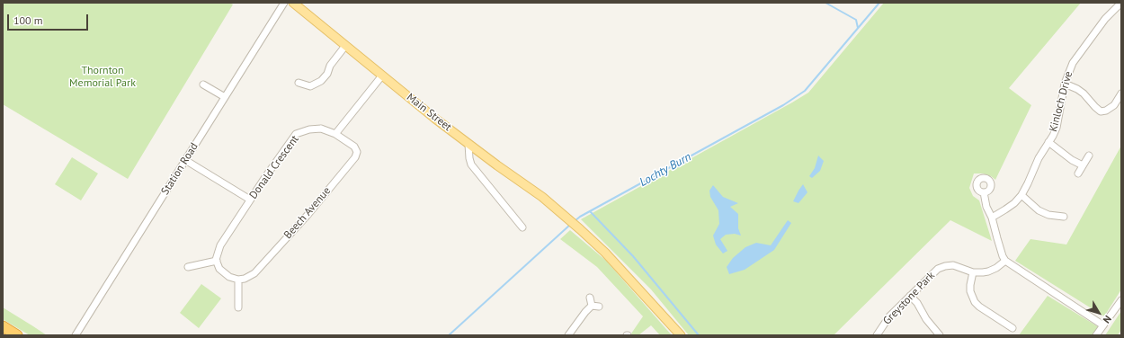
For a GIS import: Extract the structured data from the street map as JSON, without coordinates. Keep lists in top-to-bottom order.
{
  "streets": {
    "main road": ["Main Street"],
    "street": [
      "Kinloch Drive",
      "Donald Crescent",
      "Station Road",
      "Beech Avenue",
      "Greystone Park"
    ]
  },
  "crossings": [
    ["Donald Crescent", "Beech Avenue"]
  ],
  "water": ["Lochty Burn"],
  "parks": ["Thornton Memorial Park"],
  "scale_bar": "100 m",
  "north": "bottom right"
}
